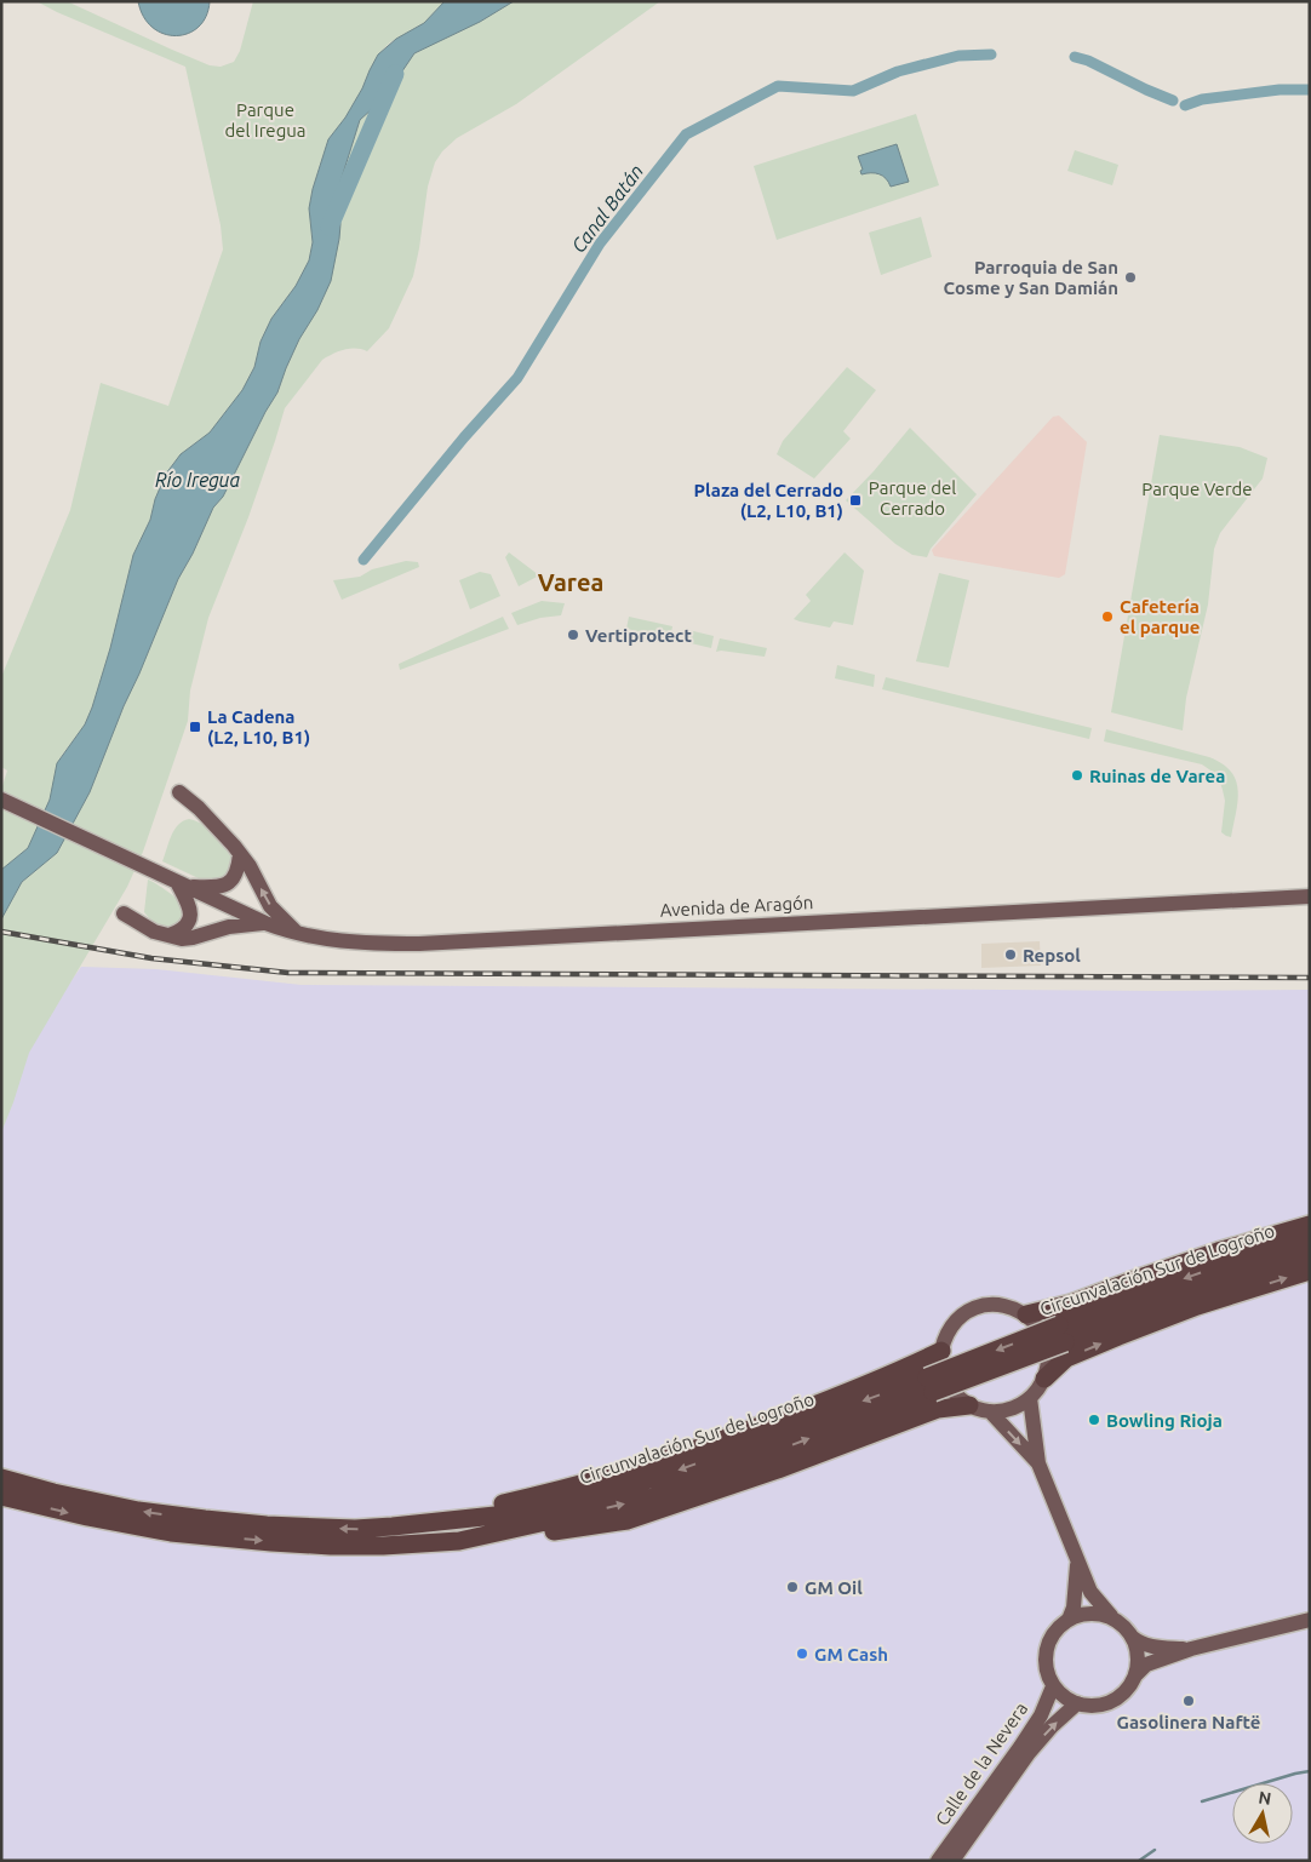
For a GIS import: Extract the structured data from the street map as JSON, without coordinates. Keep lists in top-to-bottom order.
{
  "streets": {
    "highway": ["Circunvalación Sur de Logroño"],
    "main road": ["Avenida de Aragón", "Calle de la Nevera"]
  },
  "districts": ["Varea"],
  "water": ["Canal Batán", "Río Iregua"],
  "parks": ["Parque del Iregua", "Parque del Cerrado", "Parque Verde"],
  "places": {
    "other": [
      "Parroquia de San Cosme y San Damián",
      "Cafetería el parque",
      "Vertiprotect",
      "Ruinas de Varea",
      "Repsol",
      "Bowling Rioja",
      "GM Oil",
      "GM Cash",
      "Gasolinera Naftë"
    ],
    "transit": ["Plaza del Cerrado (L2, L10, B1)", "La Cadena (L2, L10, B1)"]
  },
  "north": "top"
}
